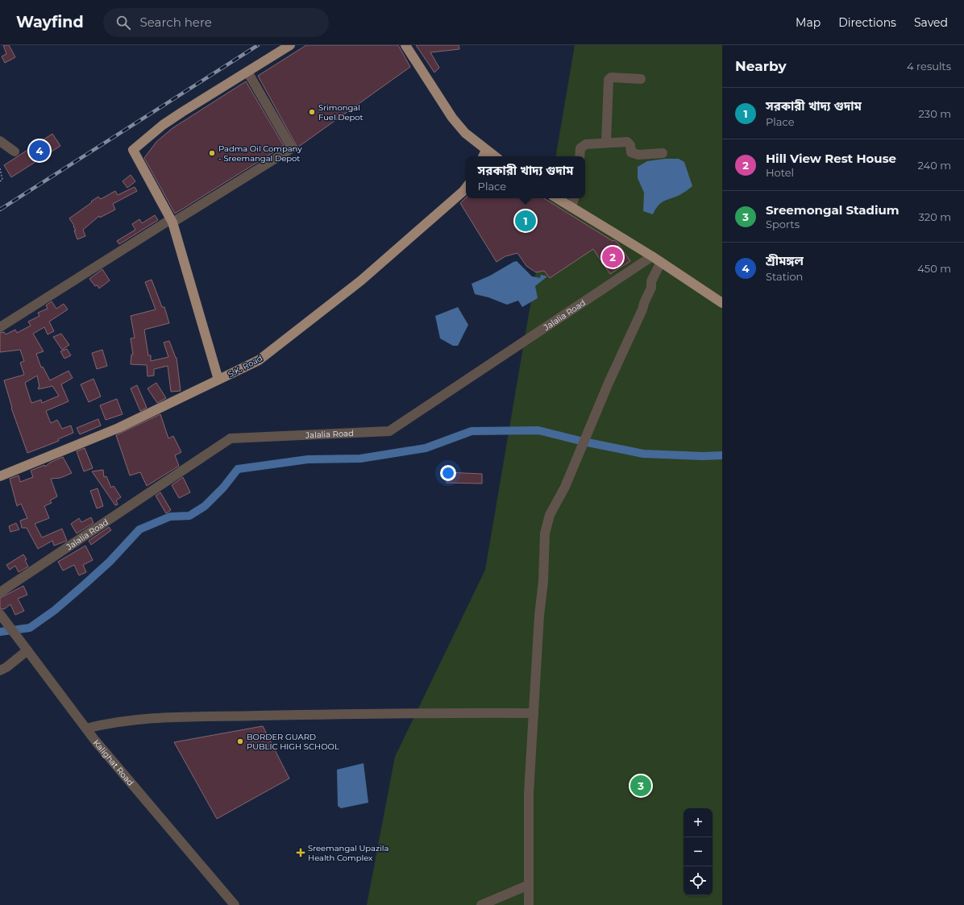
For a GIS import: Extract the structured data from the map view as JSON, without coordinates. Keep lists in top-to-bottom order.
{
  "streets": {
    "main road": ["S.K. Road"],
    "street": ["Jalalia Road", "Kalighat Road"]
  },
  "places": {
    "other": ["Srimongal Fuel Depot", "Padma Oil Company - Sreemangal Depot", "BORDER GUARD PUBLIC HIGH SCHOOL"],
    "health": ["Sreemangal Upazila Health Complex"]
  },
  "page": {
    "header": "Wayfind",
    "search": "Search here",
    "nav": ["Map", "Directions", "Saved"],
    "heading": ["Nearby", "4 results"],
    "list": [
      {
        "mark": "1",
        "name": "সরকারী খাদ্য গুদাম",
        "note": "Place",
        "value": "230 m"
      },
      {
        "mark": "2",
        "name": "Hill View Rest House",
        "note": "Hotel",
        "value": "240 m"
      },
      {
        "mark": "3",
        "name": "Sreemongal Stadium",
        "note": "Sports",
        "value": "320 m"
      },
      {
        "mark": "4",
        "name": "শ্রীমঙ্গল",
        "note": "Station",
        "value": "450 m"
      }
    ],
    "pins": [
      "4",
      "1",
      "2",
      "3"
    ],
    "popup": ["সরকারী খাদ্য গুদাম", "Place"],
    "map_buttons": ["+", "−"]
  }
}
